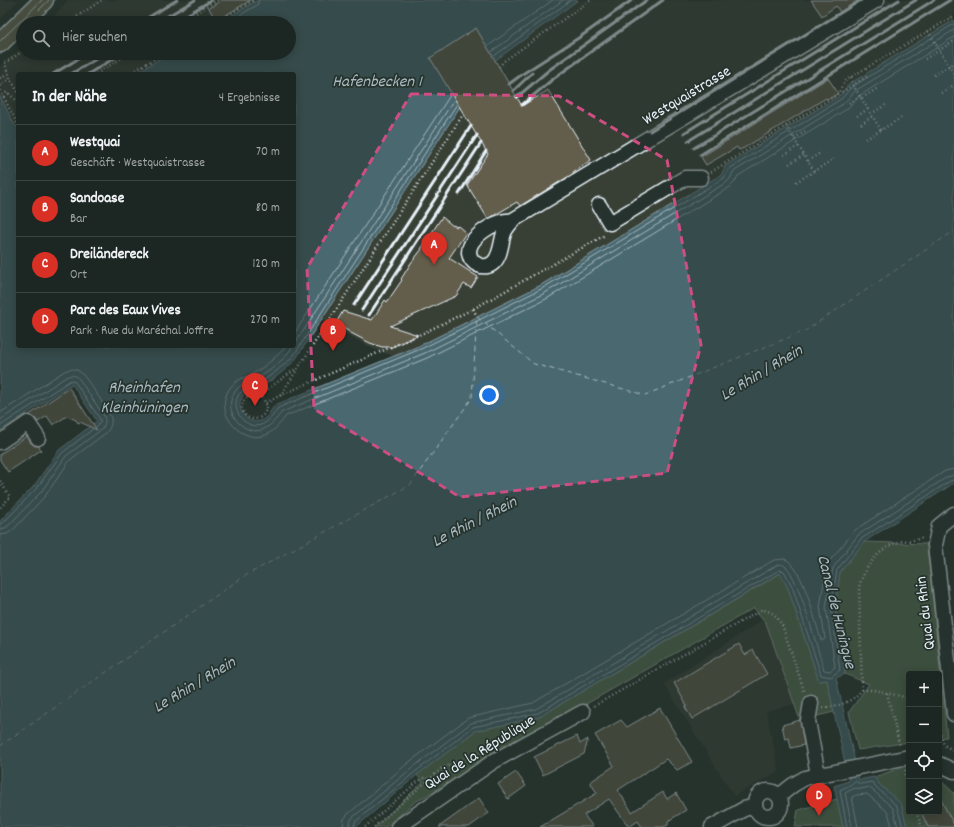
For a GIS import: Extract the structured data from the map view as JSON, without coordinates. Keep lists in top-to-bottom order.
{
  "streets": {
    "street": ["Westquaistrasse", "Quai du Rhin", "Quai de la République"]
  },
  "water": [
    "Hafenbecken 1",
    "Le Rhin / Rhein",
    "Rheinhafen Kleinhüningen",
    "Canal de Huningue"
  ],
  "page": {
    "search": "Hier suchen",
    "heading": ["In der Nähe", "4 Ergebnisse"],
    "list": [
      {
        "mark": "A",
        "name": "Westquai",
        "note": "Geschäft · Westquaistrasse",
        "value": "70 m"
      },
      {
        "mark": "B",
        "name": "Sandoase",
        "note": "Bar",
        "value": "80 m"
      },
      {
        "mark": "C",
        "name": "Dreiländereck",
        "note": "Ort",
        "value": "120 m"
      },
      {
        "mark": "D",
        "name": "Parc des Eaux Vives",
        "note": "Park · Rue du Maréchal Joffre",
        "value": "270 m"
      }
    ],
    "pins": [
      "A",
      "B",
      "C",
      "D"
    ],
    "map_buttons": ["+", "−"]
  }
}
